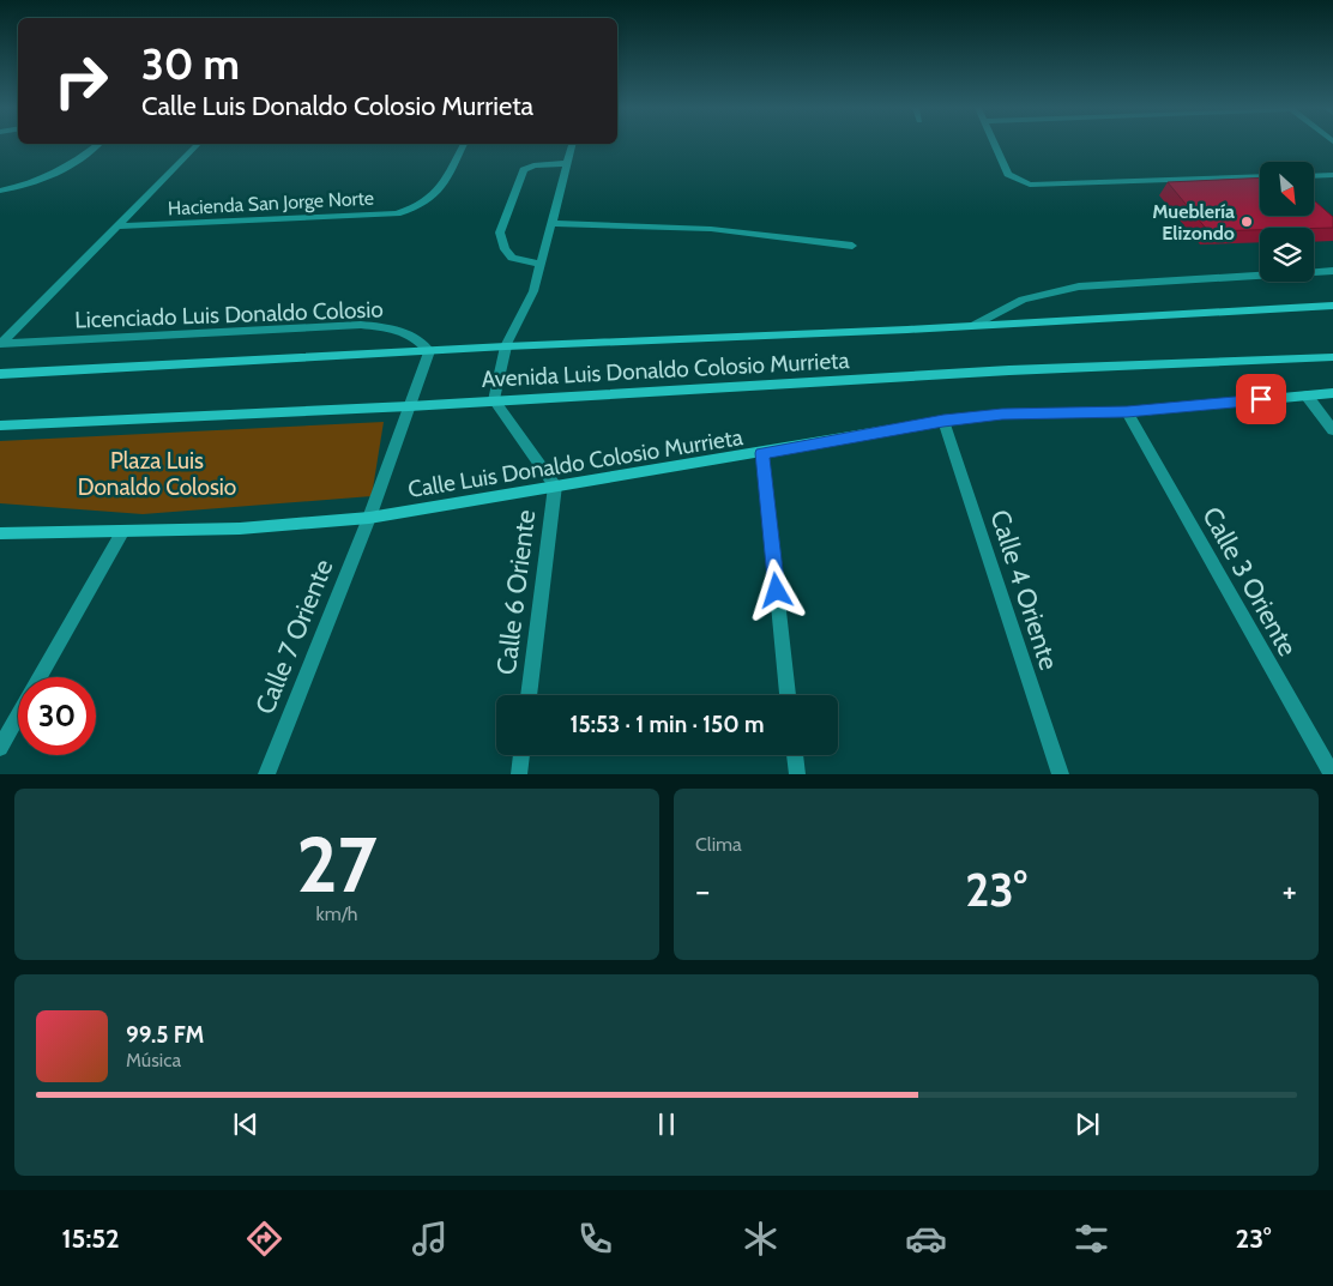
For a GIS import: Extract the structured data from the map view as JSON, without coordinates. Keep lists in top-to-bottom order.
{
  "streets": {
    "main road": ["Avenida Luis Donaldo Colosio Murrieta", "Calle Luis Donaldo Colosio Murrieta"],
    "street": [
      "Hacienda San Jorge Norte",
      "Licenciado Luis Donaldo Colosio",
      "Calle 3 Oriente",
      "Calle 4 Oriente",
      "Calle 6 Oriente",
      "Calle 7 Oriente"
    ]
  },
  "crossings": [
    ["Licenciado Luis Donaldo Colosio", "Avenida Luis Donaldo Colosio Murrieta"],
    ["Avenida Luis Donaldo Colosio Murrieta", "Calle 7 Oriente"],
    ["Calle Luis Donaldo Colosio Murrieta", "Calle 3 Oriente"],
    ["Calle Luis Donaldo Colosio Murrieta", "Calle 4 Oriente"],
    ["Calle Luis Donaldo Colosio Murrieta", "Calle 6 Oriente"],
    ["Calle Luis Donaldo Colosio Murrieta", "Calle 7 Oriente"]
  ],
  "parks": ["Plaza Luis Donaldo Colosio"],
  "places": ["Mueblería Elizondo"],
  "north": "bottom right",
  "page": {
    "turn": ["30 m", "Calle Luis Donaldo Colosio Murrieta"],
    "limit": "30",
    "trip": "15:53 · 1 min · 150 m",
    "tile": [
      ["27", "km/h"],
      "Clima"
    ],
    "heat": ["−", "23°", "+"],
    "song": ["99.5 FM", "Música"],
    "tabs": ["15:52", "23°"]
  }
}
